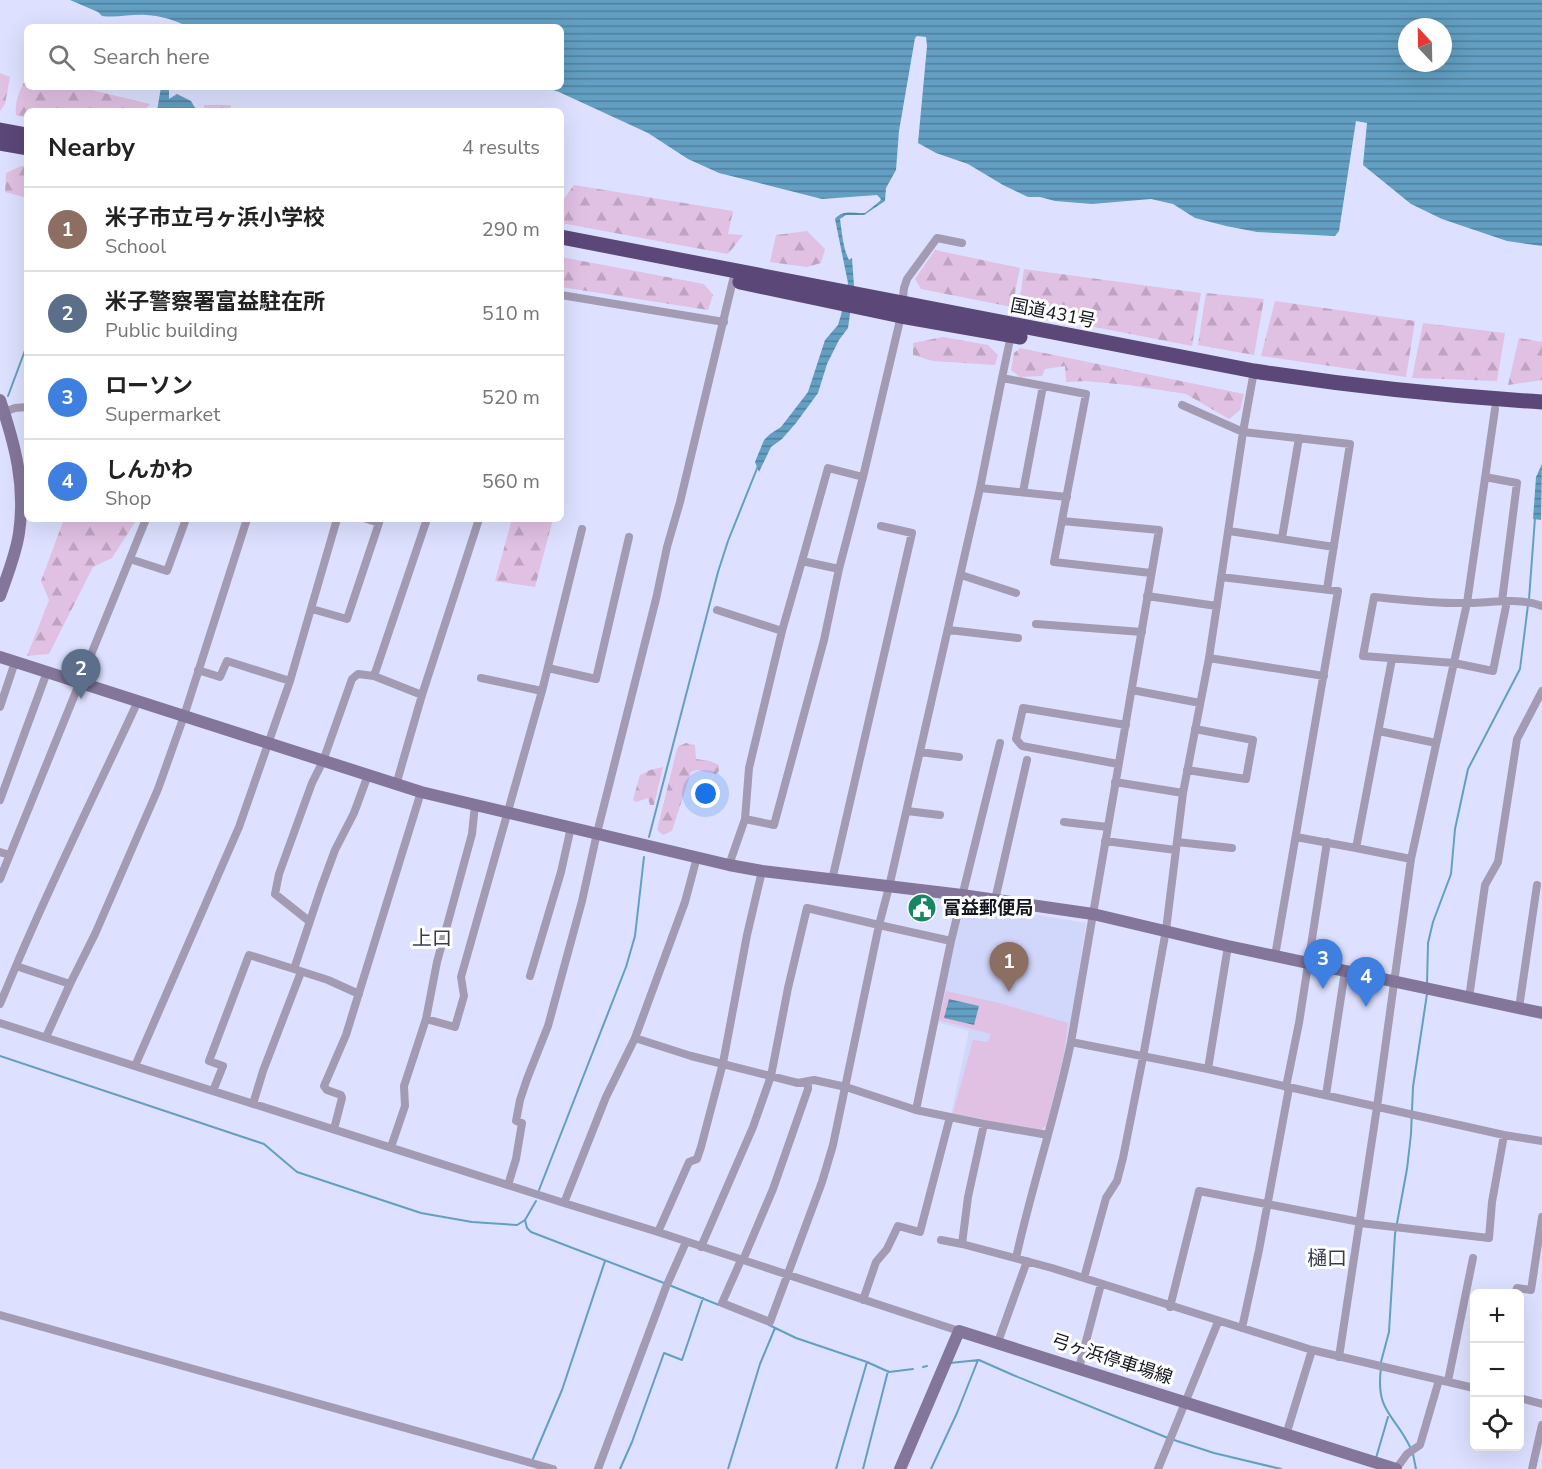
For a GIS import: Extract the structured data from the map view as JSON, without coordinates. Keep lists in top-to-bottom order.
{
  "streets": {
    "highway": ["国道431号"],
    "street": ["弓ヶ浜停車場線"]
  },
  "districts": ["上口", "樋口"],
  "places": {
    "public building": ["富益郵便局"]
  },
  "north": "top",
  "page": {
    "search": "Search here",
    "heading": ["Nearby", "4 results"],
    "list": [
      {
        "mark": "1",
        "name": "米子市立弓ヶ浜小学校",
        "note": "School",
        "value": "290 m"
      },
      {
        "mark": "2",
        "name": "米子警察署富益駐在所",
        "note": "Public building",
        "value": "510 m"
      },
      {
        "mark": "3",
        "name": "ローソン",
        "note": "Supermarket",
        "value": "520 m"
      },
      {
        "mark": "4",
        "name": "しんかわ",
        "note": "Shop",
        "value": "560 m"
      }
    ],
    "pins": [
      "2",
      "3",
      "1",
      "4"
    ],
    "map_buttons": ["+", "−"]
  }
}
